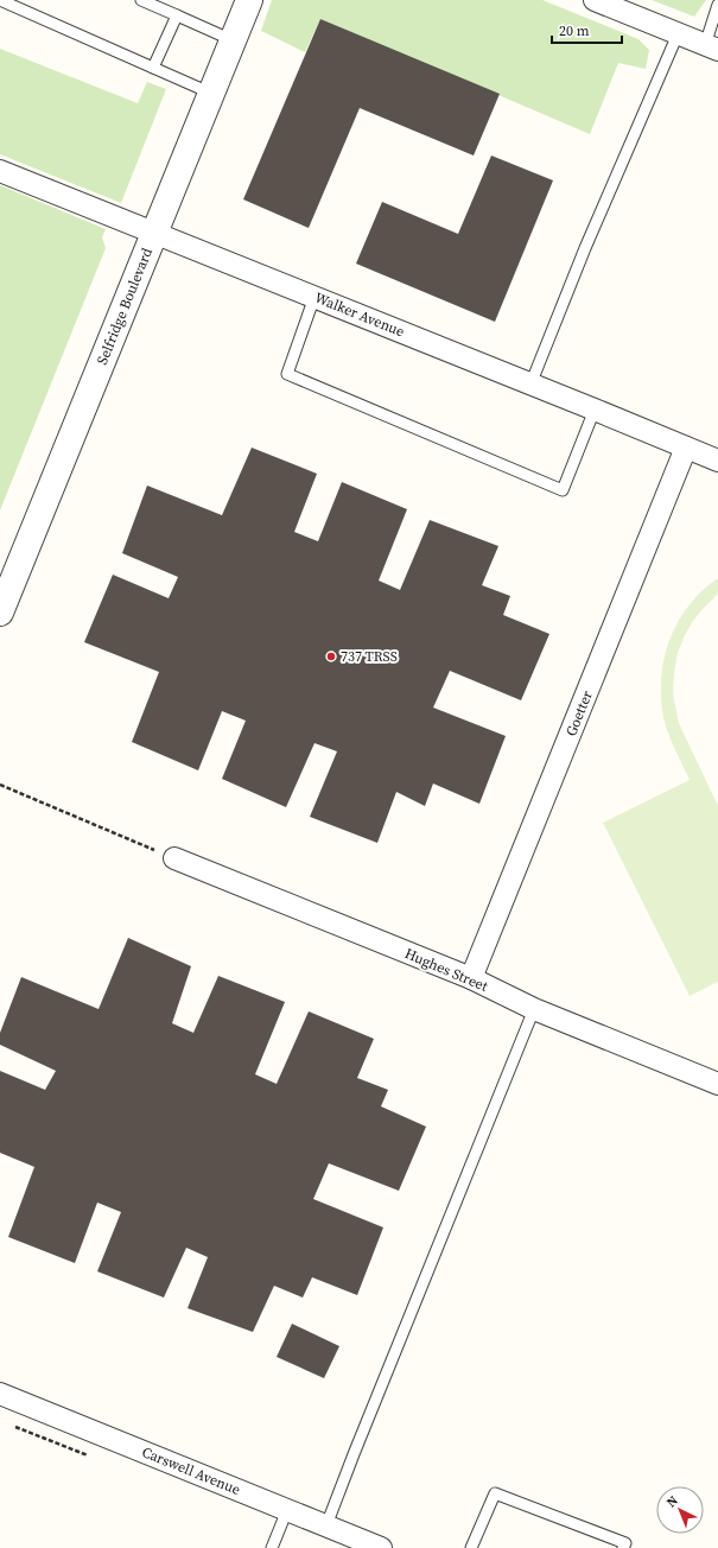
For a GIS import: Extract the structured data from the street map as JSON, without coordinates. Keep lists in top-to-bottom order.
{
  "streets": {
    "street": [
      "Selfridge Boulevard",
      "Walker Avenue",
      "Goetter",
      "Hughes Street",
      "Carswell Avenue"
    ]
  },
  "crossings": [
    ["Selfridge Boulevard", "Walker Avenue"],
    ["Walker Avenue", "Goetter"],
    ["Goetter", "Hughes Street"]
  ],
  "places": ["737 TRSS"],
  "scale_bar": "20 m",
  "north": "top left"
}
